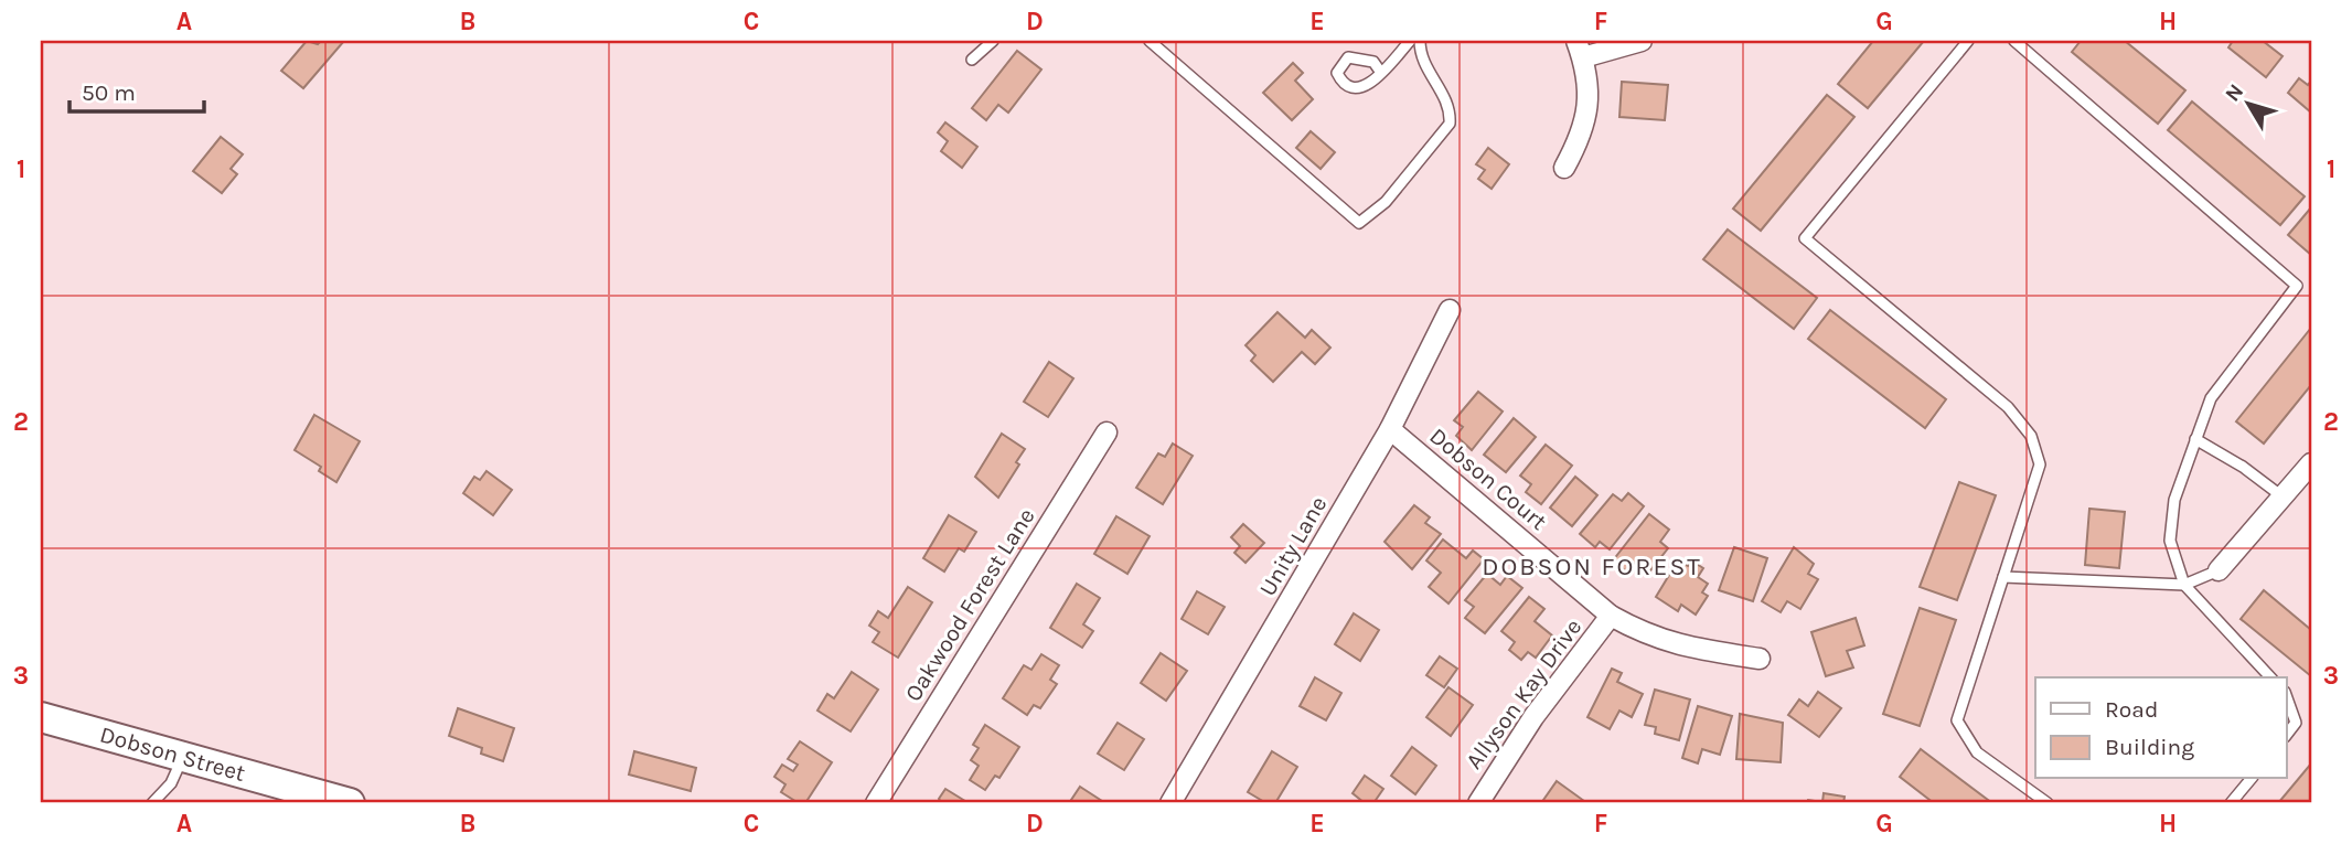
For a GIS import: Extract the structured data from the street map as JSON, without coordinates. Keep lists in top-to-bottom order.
{
  "streets": {
    "street": [
      "Dobson Court",
      "Unity Lane",
      "Oakwood Forest Lane",
      "Allyson Kay Drive",
      "Dobson Street"
    ]
  },
  "crossings": [
    ["Dobson Court", "Unity Lane"],
    ["Dobson Court", "Allyson Kay Drive"]
  ],
  "districts": ["DOBSON FOREST"],
  "legend": ["Road", "Building"],
  "scale_bar": "50 m",
  "north": "top left",
  "grid": {
    "columns": [
      "A",
      "B",
      "C",
      "D",
      "E",
      "F",
      "G",
      "H"
    ],
    "rows": ["1", "2", "3"]
  }
}
